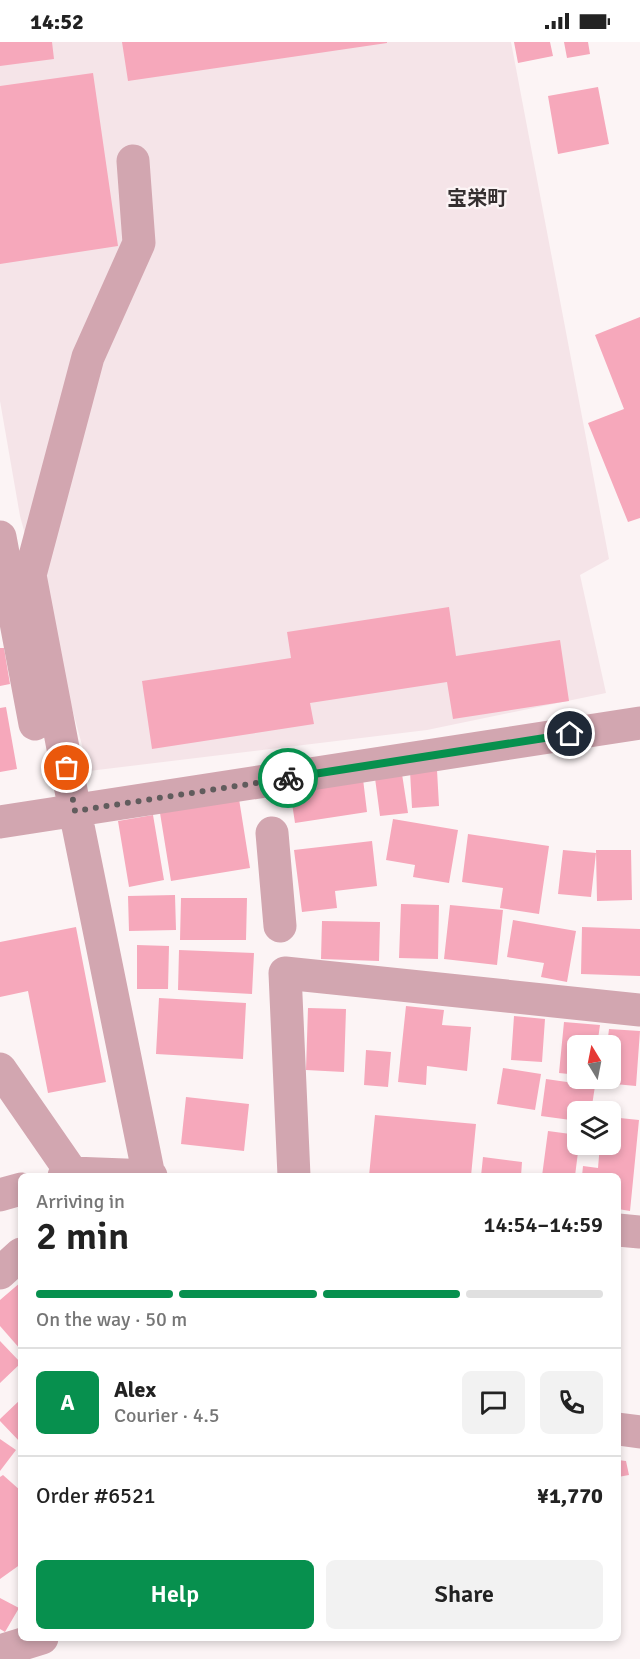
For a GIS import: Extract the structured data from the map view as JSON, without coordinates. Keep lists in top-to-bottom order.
{
  "districts": ["宝栄町"],
  "north": "top",
  "page": {
    "status": "14:52",
    "heading": ["2 min", "Arriving in", "14:54–14:59"],
    "panel": [
      "Alex",
      "Courier · 4.5",
      "Order #6521",
      "¥1,770"
    ],
    "bar": "On the way · 50 m",
    "round": "A",
    "buttons": ["Help", "Share"]
  }
}
